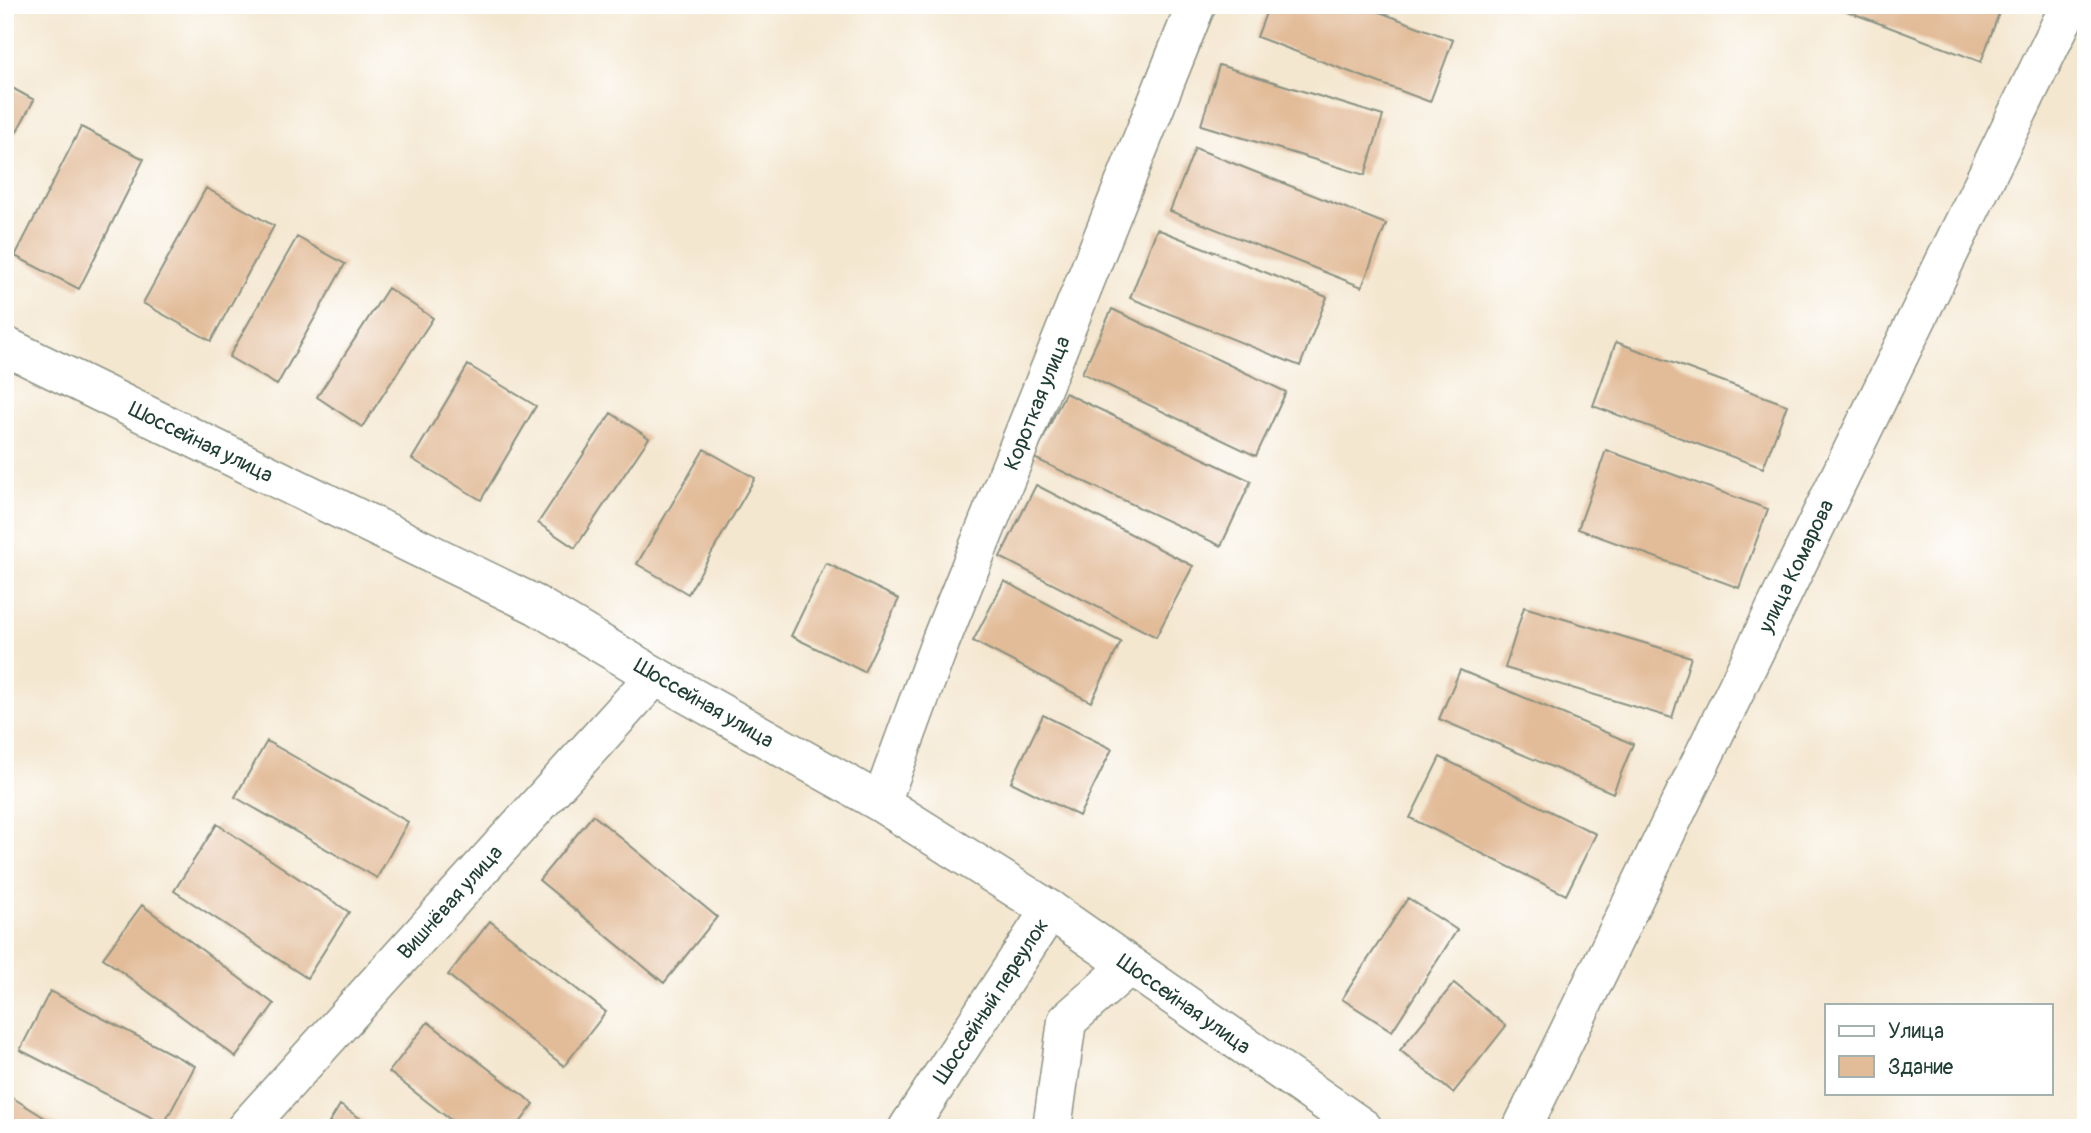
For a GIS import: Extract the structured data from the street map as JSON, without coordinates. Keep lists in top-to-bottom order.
{
  "streets": {
    "street": [
      "Короткая улица",
      "Шоссейная улица",
      "улица Комарова",
      "Вишнёвая улица",
      "Шоссейный переулок"
    ]
  },
  "crossings": [
    ["Короткая улица", "Шоссейная улица"],
    ["Шоссейная улица", "Вишнёвая улица"],
    ["Шоссейная улица", "Шоссейный переулок"]
  ],
  "legend": ["Улица", "Здание"]
}
